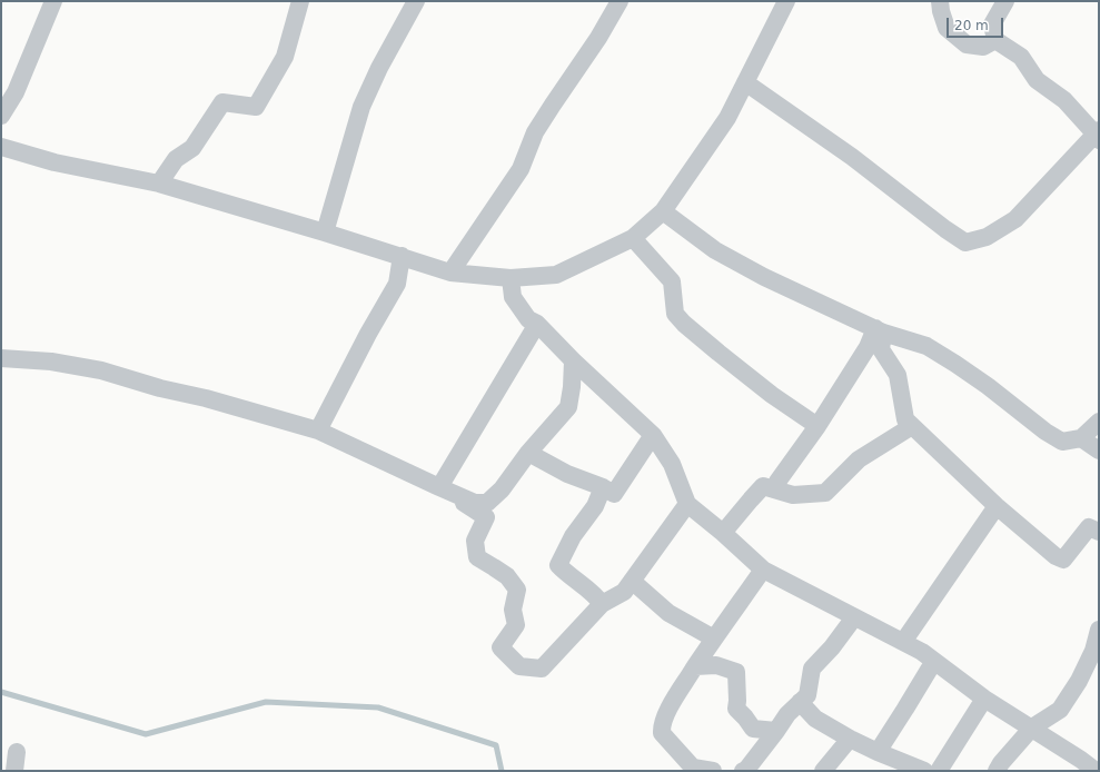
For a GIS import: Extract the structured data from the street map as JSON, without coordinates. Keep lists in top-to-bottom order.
{
  "scale_bar": "20 m"
}
